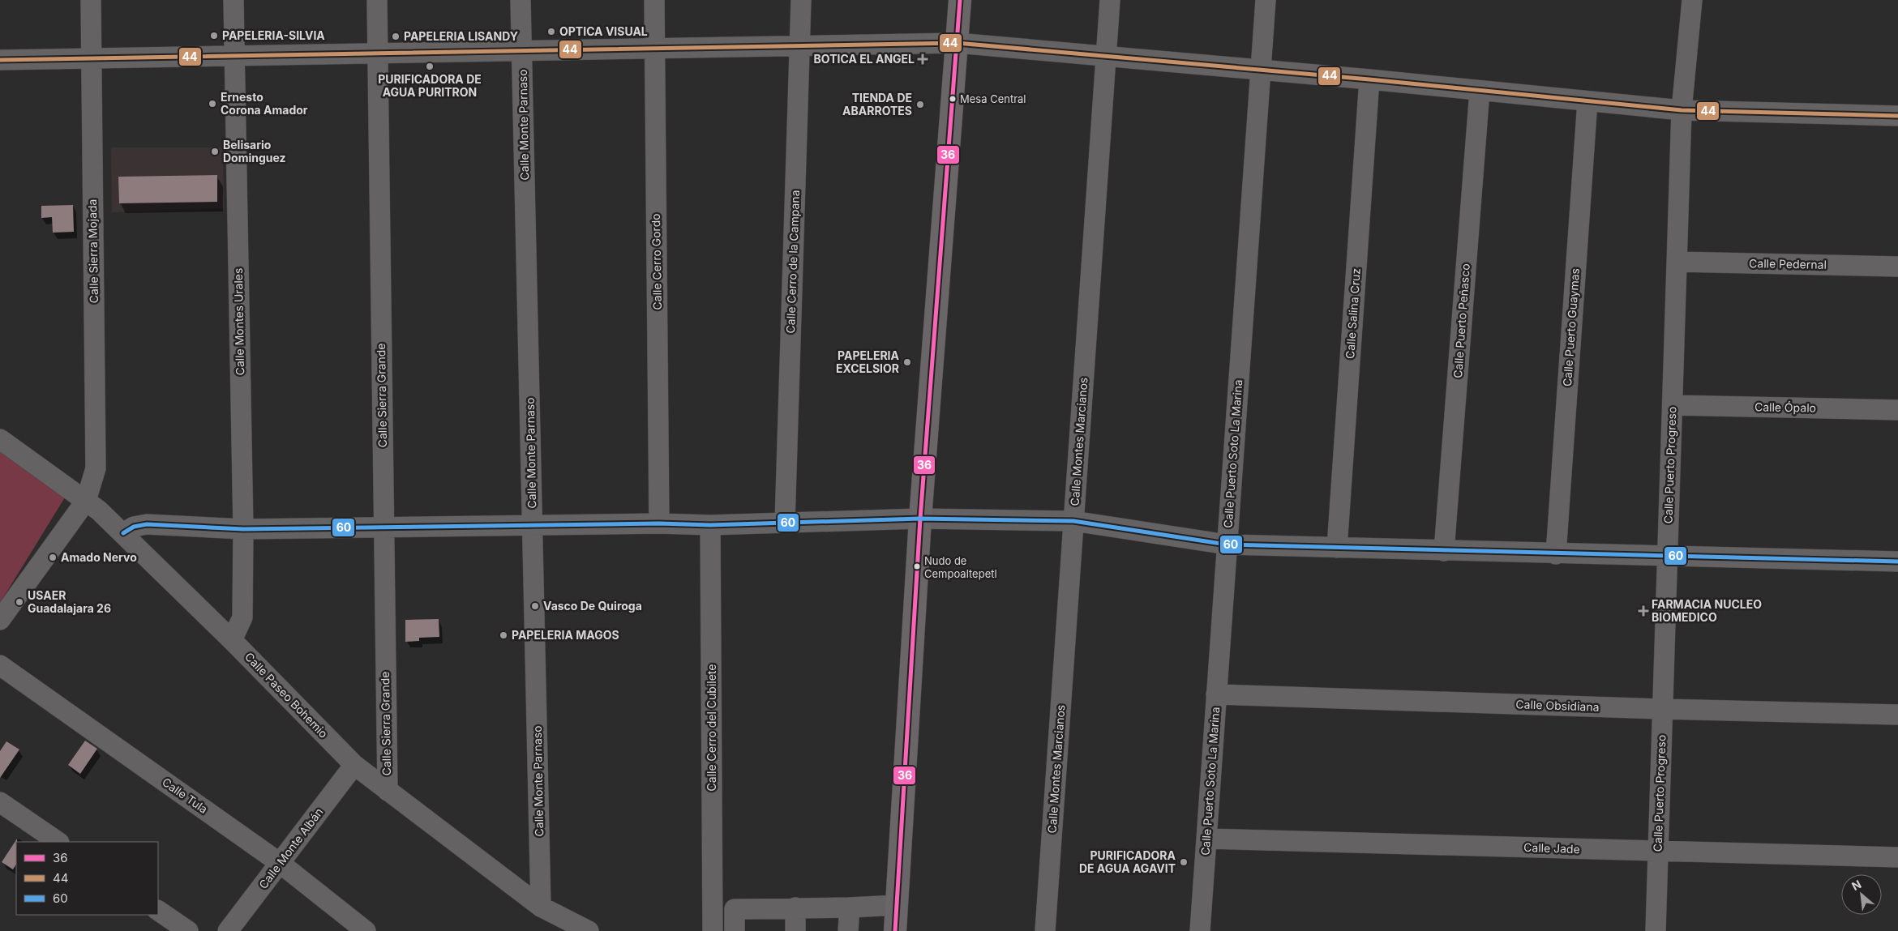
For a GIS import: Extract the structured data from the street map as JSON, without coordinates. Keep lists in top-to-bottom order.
{
  "streets": {
    "street": [
      "Calle Monte Parnaso",
      "Calle Sierra Mojada",
      "Calle Cerro Gordo",
      "Calle Cerro de la Campana",
      "Calle Pedernal",
      "Calle Salina Cruz",
      "Calle Puerto Peñasco",
      "Calle Montes Urales",
      "Calle Puerto Guaymas",
      "Calle Sierra Grande",
      "Calle Ópalo",
      "Calle Montes Marcianos",
      "Calle Puerto Soto La Marina",
      "Calle Puerto Progreso",
      "Calle Paseo Bohemio",
      "Calle Obsidiana",
      "Calle Cerro del Cubilete",
      "Calle Tula",
      "Calle Monte Albán",
      "Calle Jade"
    ]
  },
  "crossings": [
    ["Calle Monte Parnaso", "Calle Paseo Bohemio"],
    ["Calle Sierra Mojada", "Calle Paseo Bohemio"],
    ["Calle Pedernal", "Calle Puerto Progreso"],
    ["Calle Montes Urales", "Calle Paseo Bohemio"],
    ["Calle Sierra Grande", "Calle Paseo Bohemio"],
    ["Calle Ópalo", "Calle Puerto Progreso"],
    ["Calle Puerto Soto La Marina", "Calle Obsidiana"],
    ["Calle Puerto Soto La Marina", "Calle Jade"],
    ["Calle Puerto Progreso", "Calle Obsidiana"],
    ["Calle Puerto Progreso", "Calle Jade"],
    ["Calle Paseo Bohemio", "Calle Monte Albán"],
    ["Calle Tula", "Calle Monte Albán"]
  ],
  "places": {
    "other": [
      "OPTICA VISUAL",
      "PAPELERIA-SILVIA",
      "PAPELERIA LISANDY",
      "PURIFICADORA DE AGUA PURITRON",
      "Mesa Central",
      "Ernesto Corona Amador",
      "TIENDA DE ABARROTES",
      "Belisario Dominguez",
      "PAPELERIA EXCELSIOR",
      "Amado Nervo",
      "Nudo de Cempoaltepetl",
      "USAER Guadalajara 26",
      "Vasco De Quiroga",
      "PAPELERIA MAGOS",
      "PURIFICADORA DE AGUA AGAVIT"
    ],
    "health": ["BOTICA EL ANGEL", "FARMACIA NUCLEO BIOMEDICO"]
  },
  "lines": ["transit line 36", "transit line 44", "transit line 60"],
  "legend": ["36", "44", "60"],
  "north": "top left"
}
